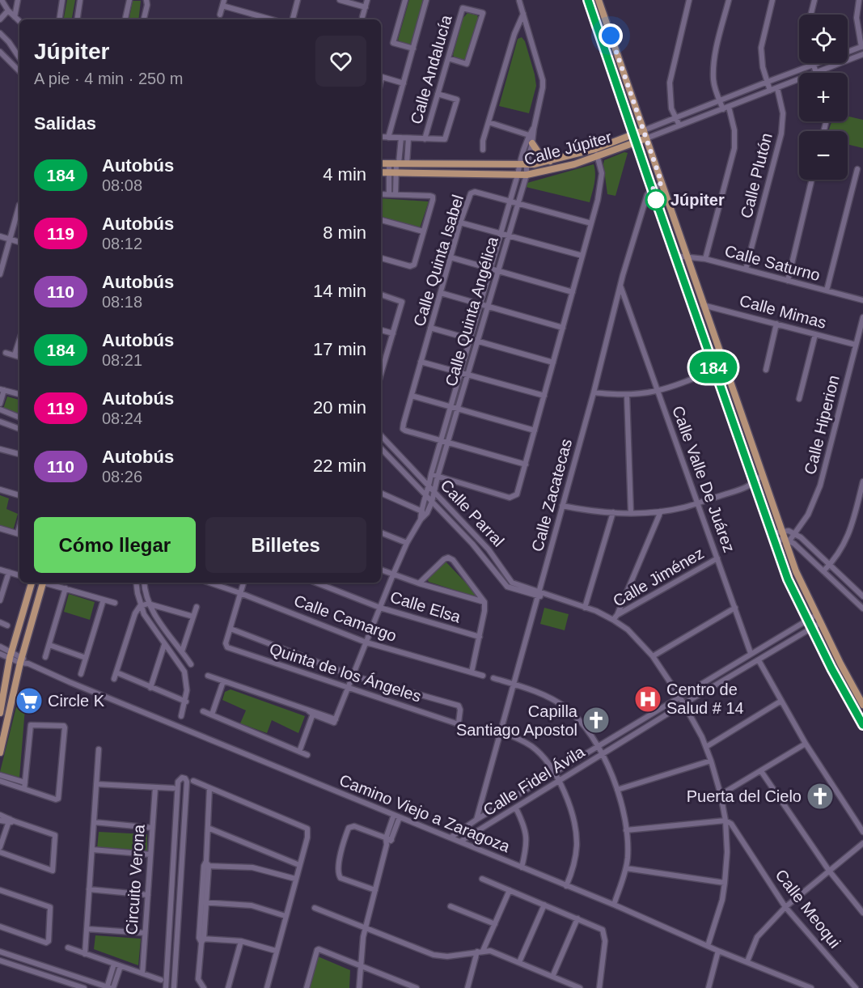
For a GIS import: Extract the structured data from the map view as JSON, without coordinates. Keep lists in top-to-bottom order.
{
  "streets": {
    "main road": ["Calle Júpiter"],
    "street": [
      "Calle Andalucía",
      "Calle Plutón",
      "Calle Quinta Isabel",
      "Calle Saturno",
      "Calle Quinta Angélica",
      "Calle Mimas",
      "Calle Hiperion",
      "Calle Valle De Juárez",
      "Calle Zacatecas",
      "Calle Parral",
      "Calle Jiménez",
      "Calle Elsa",
      "Calle Camargo",
      "Quinta de los Ángeles",
      "Calle Fidel Ávila",
      "Camino Viejo a Zaragoza",
      "Circuito Verona",
      "Calle Meoqui"
    ]
  },
  "crossings": [
    ["Calle Andalucía", "Calle Júpiter"],
    ["Calle Júpiter", "Calle Plutón"],
    ["Calle Júpiter", "Calle Quinta Angélica"],
    ["Calle Plutón", "Calle Saturno"],
    ["Calle Quinta Isabel", "Calle Quinta Angélica"],
    ["Calle Quinta Angélica", "Calle Parral"],
    ["Calle Mimas", "Calle Hiperion"],
    ["Calle Valle De Juárez", "Calle Zacatecas"],
    ["Calle Valle De Juárez", "Calle Jiménez"],
    ["Calle Valle De Juárez", "Calle Fidel Ávila"],
    ["Calle Zacatecas", "Calle Parral"],
    ["Calle Zacatecas", "Calle Fidel Ávila"],
    ["Calle Parral", "Calle Jiménez"],
    ["Calle Parral", "Calle Fidel Ávila"],
    ["Calle Parral", "Camino Viejo a Zaragoza"],
    ["Calle Parral", "Calle Meoqui"],
    ["Calle Fidel Ávila", "Camino Viejo a Zaragoza"]
  ],
  "places": {
    "other": ["Júpiter"],
    "hospital": ["Centro de Salud # 14"],
    "supermarket": ["Circle K"],
    "church": ["Capilla Santiago Apostol", "Puerta del Cielo"]
  },
  "lines": ["bus line 184"],
  "page": {
    "on_map": "184",
    "map_buttons": ["+", "−"],
    "heading": [
      ["Júpiter", "A pie · 4 min · 250 m"],
      "Salidas"
    ],
    "list": [
      {
        "mark": "184",
        "name": "Autobús",
        "note": "08:08",
        "value": "4 min"
      },
      {
        "mark": "119",
        "name": "Autobús",
        "note": "08:12",
        "value": "8 min"
      },
      {
        "mark": "110",
        "name": "Autobús",
        "note": "08:18",
        "value": "14 min"
      },
      {
        "mark": "184",
        "name": "Autobús",
        "note": "08:21",
        "value": "17 min"
      },
      {
        "mark": "119",
        "name": "Autobús",
        "note": "08:24",
        "value": "20 min"
      },
      {
        "mark": "110",
        "name": "Autobús",
        "note": "08:26",
        "value": "22 min"
      }
    ],
    "buttons": ["Cómo llegar", "Billetes"]
  }
}
